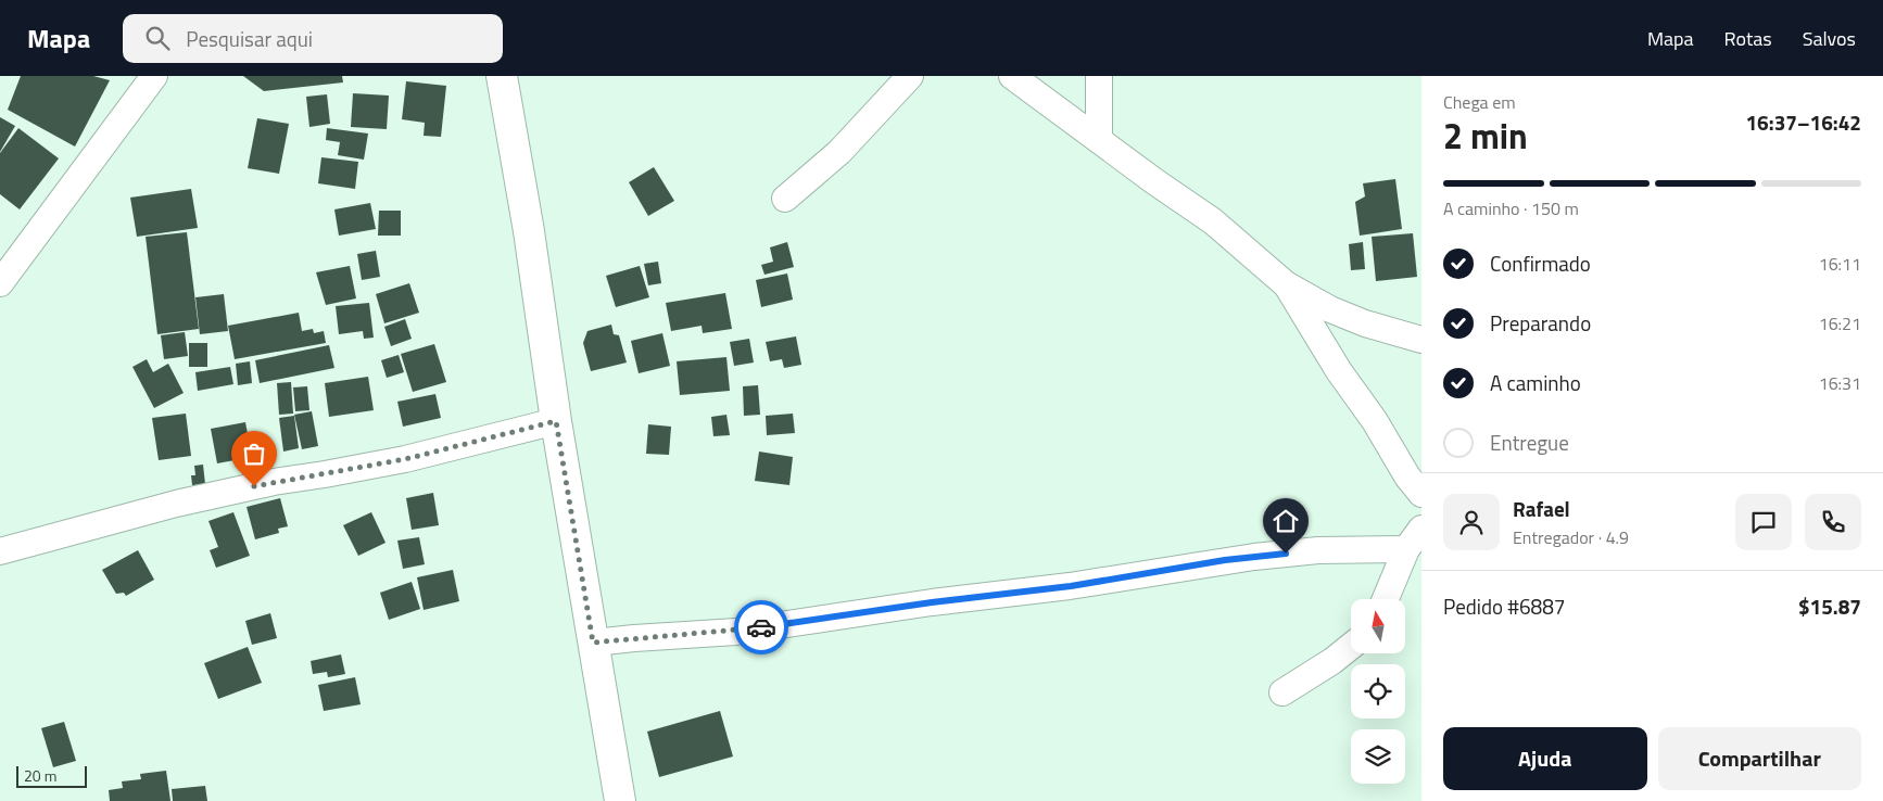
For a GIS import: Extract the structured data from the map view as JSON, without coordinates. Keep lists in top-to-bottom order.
{
  "scale_bar": "20 m",
  "north": "top",
  "page": {
    "header": "Mapa",
    "search": "Pesquisar aqui",
    "nav": ["Mapa", "Rotas", "Salvos"],
    "heading": ["2 min", "Chega em", "16:37–16:42"],
    "panel": [
      "Rafael",
      "Entregador · 4.9",
      "Pedido #6887",
      "$15.87"
    ],
    "bar": "A caminho · 150 m",
    "list": [
      ["Confirmado", "16:11"],
      ["Preparando", "16:21"],
      ["A caminho", "16:31"],
      "Entregue"
    ],
    "buttons": ["Ajuda", "Compartilhar"],
    "scale": "20 m"
  }
}
